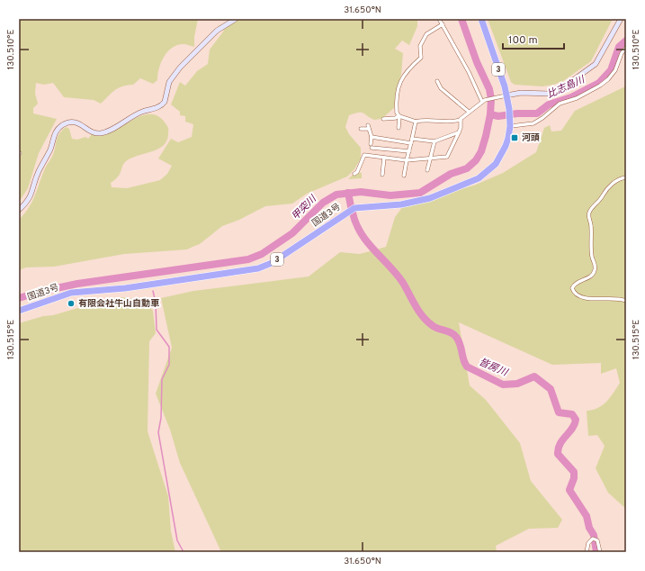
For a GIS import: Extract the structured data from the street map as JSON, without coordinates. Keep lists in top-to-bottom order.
{
  "streets": {
    "highway": ["3", "国道3号"]
  },
  "water": ["比志島川", "甲突川", "皆房川"],
  "places": {
    "transit": ["河頭"],
    "other": ["有限会社牛山自動車"]
  },
  "scale_bar": "100 m",
  "coordinates": ["31.650°N", "130.510°E", "130.515°E"]
}
